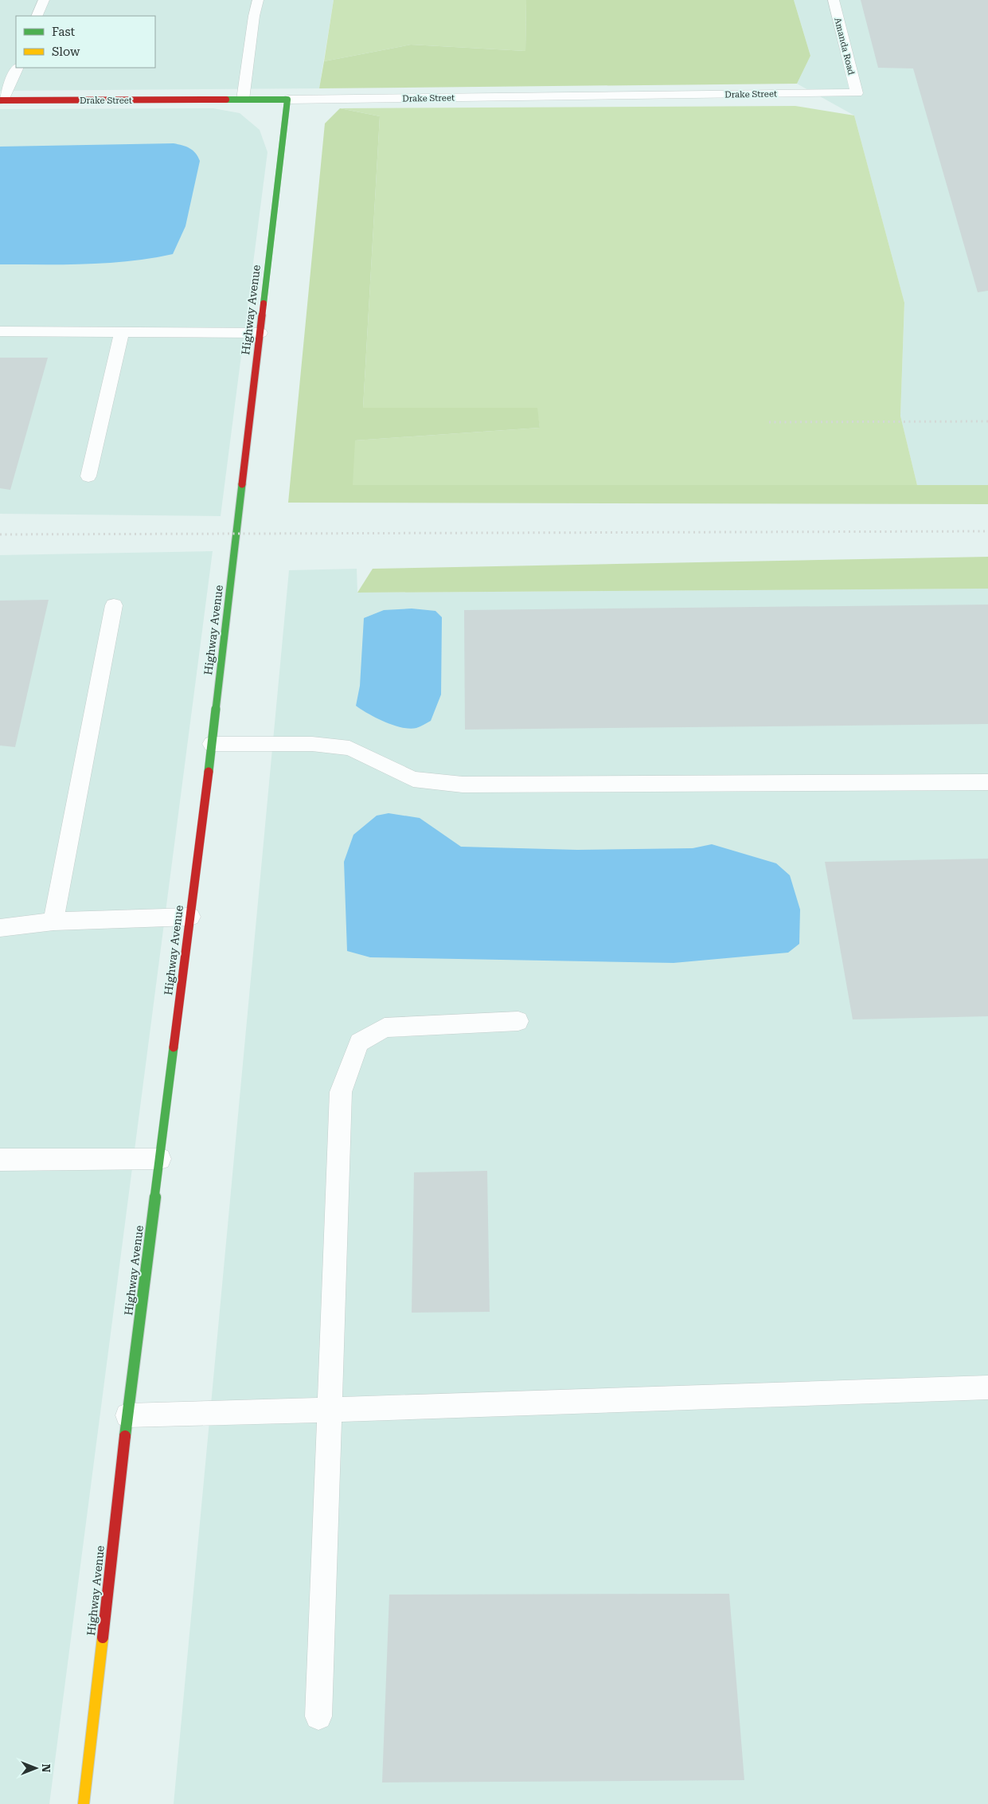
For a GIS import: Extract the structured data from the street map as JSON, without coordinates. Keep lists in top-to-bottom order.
{
  "streets": {
    "street": ["Drake Street", "Highway Avenue"],
    "lane": ["Amanda Road"]
  },
  "crossings": [
    ["Amanda Road", "Drake Street"],
    ["Drake Street", "Highway Avenue"]
  ],
  "legend": ["Fast", "Slow"],
  "north": "right"
}
